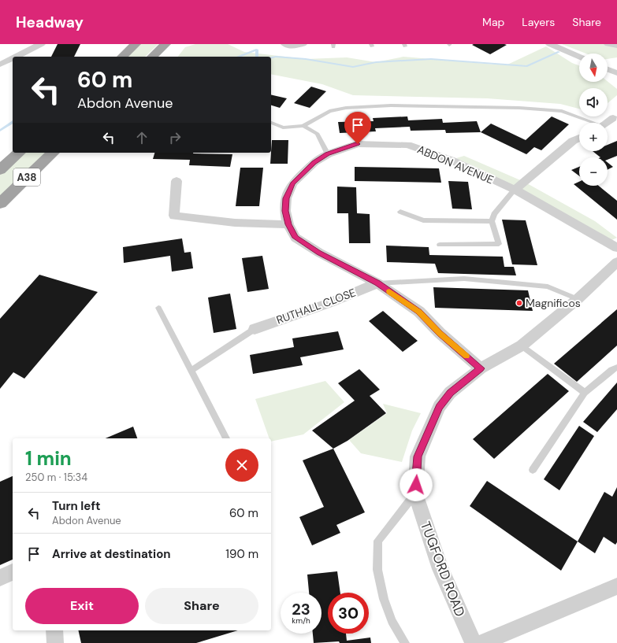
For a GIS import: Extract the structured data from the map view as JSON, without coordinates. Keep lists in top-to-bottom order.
{
  "streets": {
    "highway": ["A38"],
    "street": ["ABDON AVENUE", "RUTHALL CLOSE", "TUGFORD ROAD"]
  },
  "crossings": [
    ["ABDON AVENUE", "RUTHALL CLOSE"],
    ["ABDON AVENUE", "TUGFORD ROAD"]
  ],
  "places": ["Magnificos"],
  "north": "bottom",
  "page": {
    "header": "Headway",
    "nav": ["Map", "Layers", "Share"],
    "map_buttons": ["+", "−"],
    "turn": ["60 m", "Abdon Avenue"],
    "heading": ["1 min", "250 m · 15:34"],
    "list": [
      {
        "name": "Turn left",
        "note": "Abdon Avenue",
        "value": "60 m"
      },
      {
        "name": "Arrive at destination",
        "value": "190 m"
      }
    ],
    "buttons": ["Exit", "Share"],
    "speed": "23 km/h",
    "limit": "30"
  }
}
